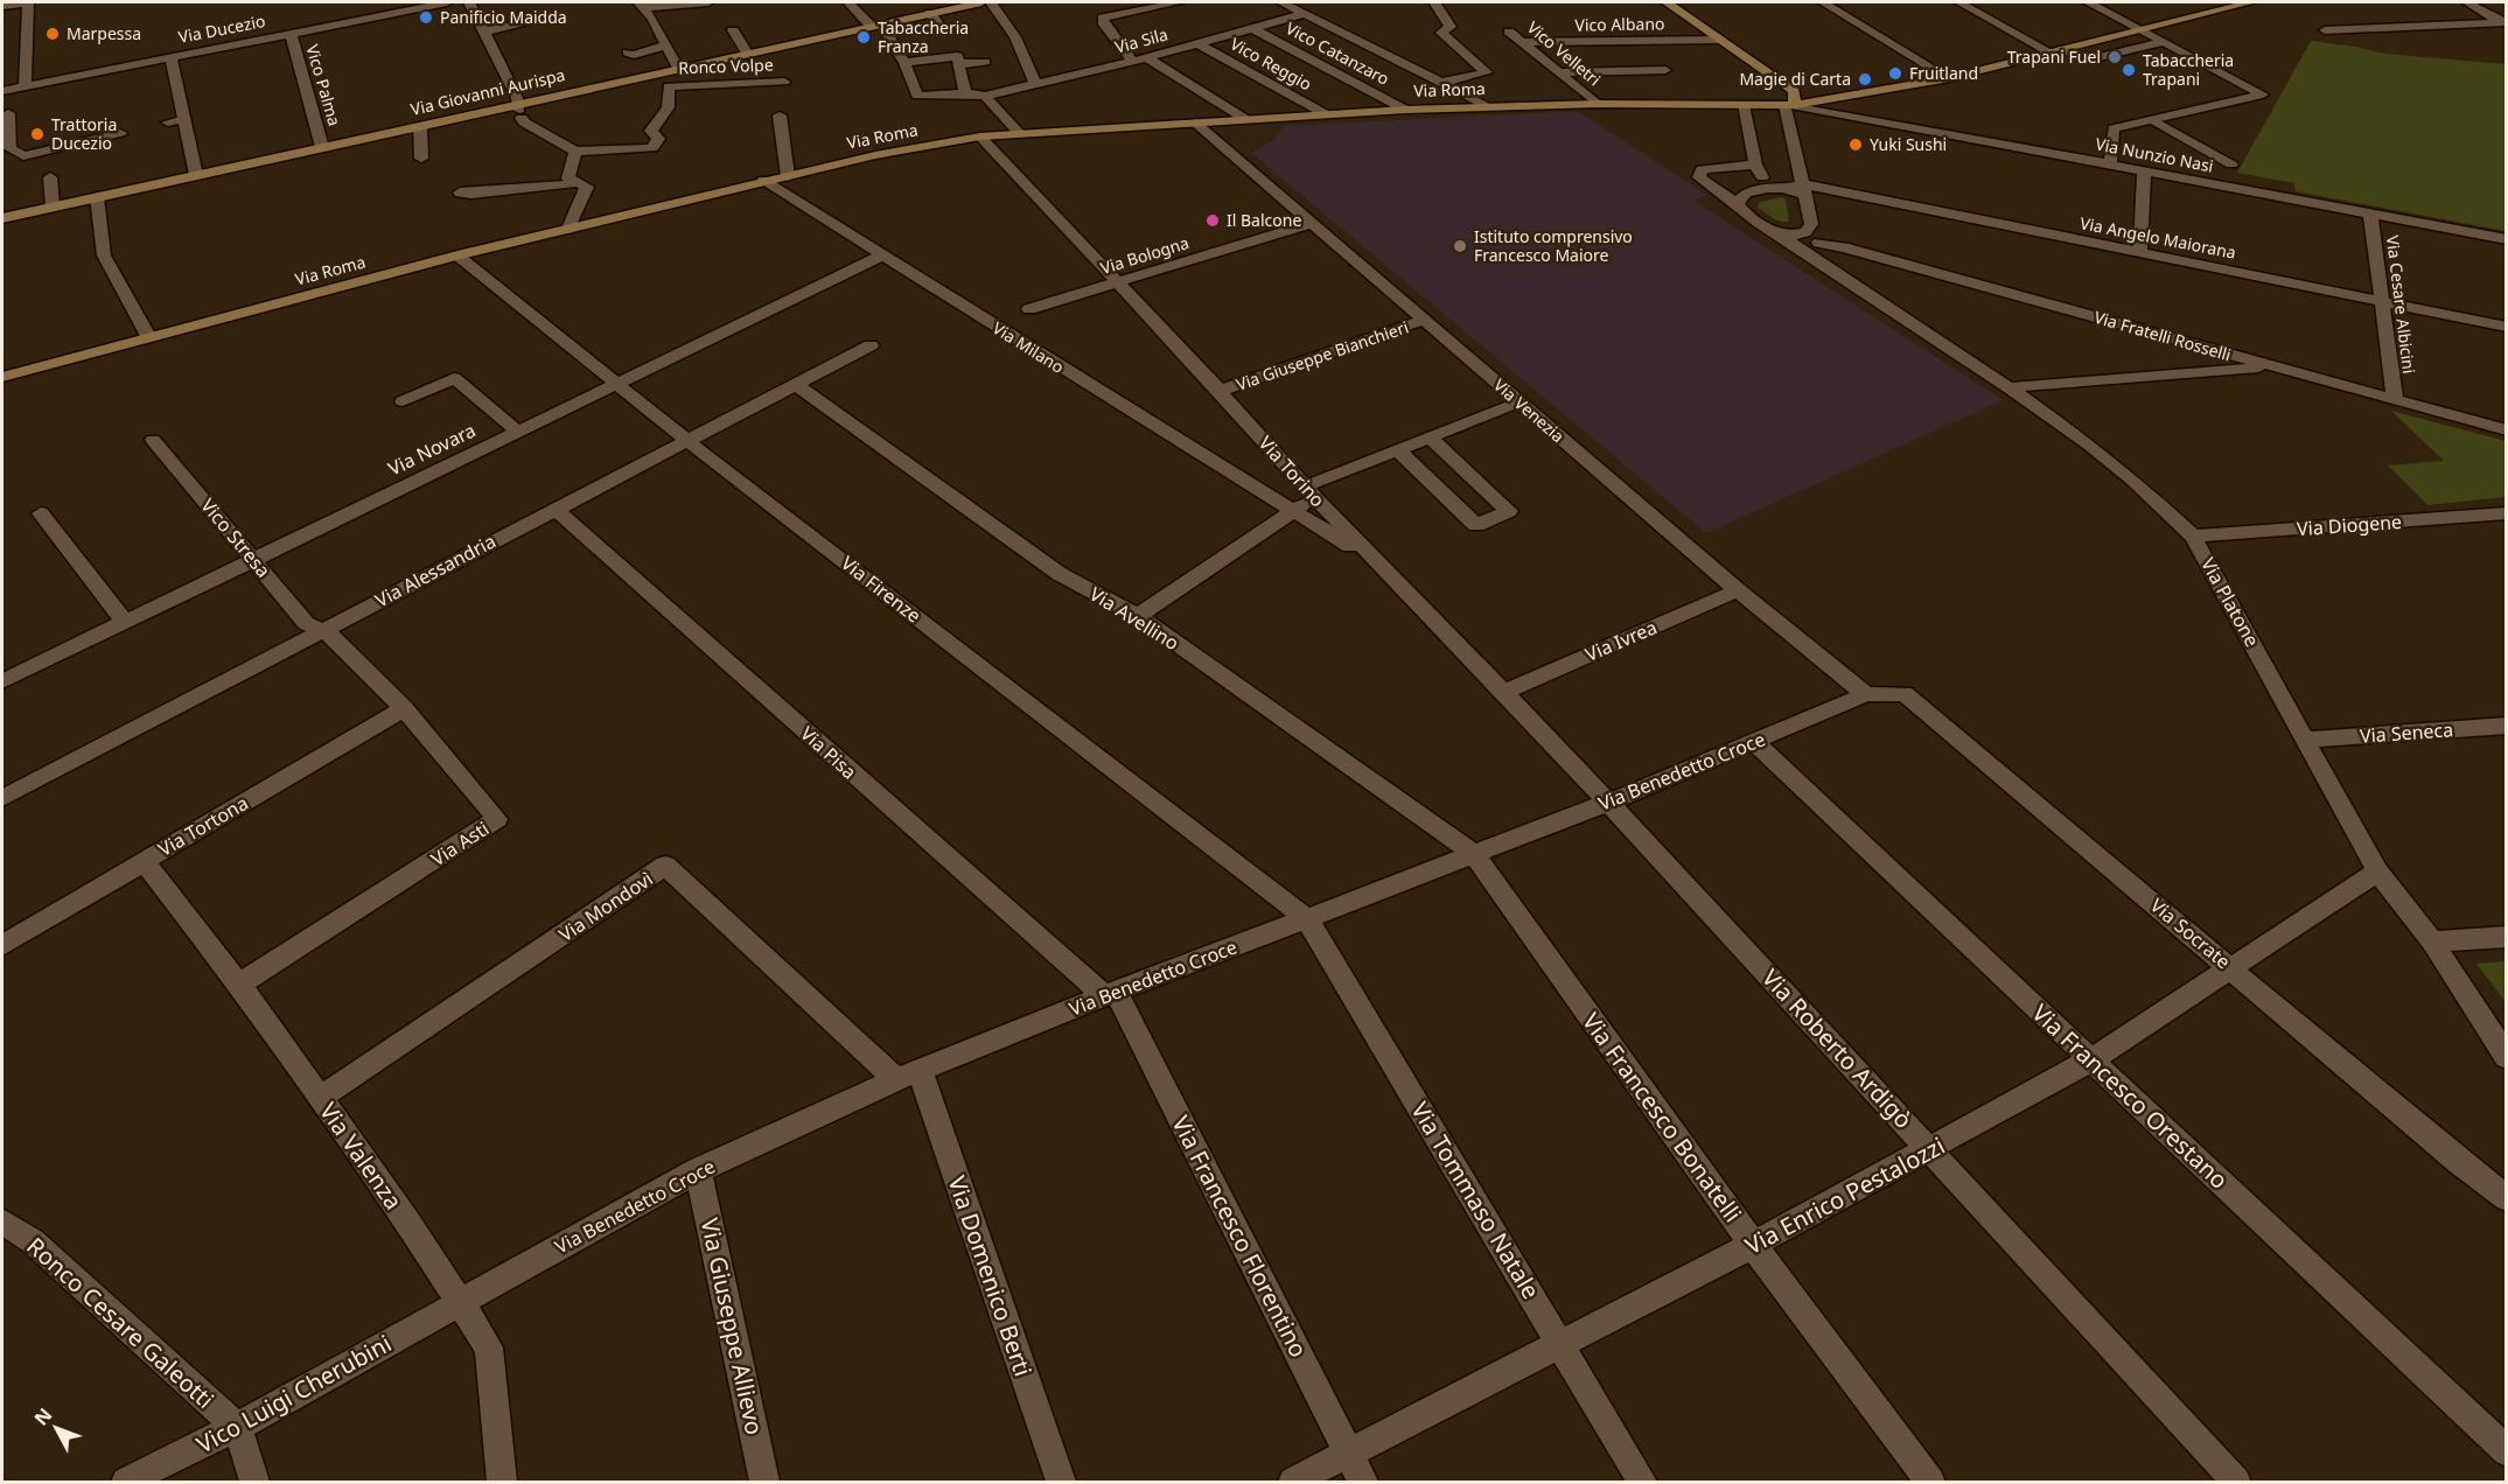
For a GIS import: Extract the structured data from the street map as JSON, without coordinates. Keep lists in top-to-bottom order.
{
  "streets": {
    "main road": ["Via Roma", "Via Giovanni Aurispa"],
    "street": [
      "Vico Albano",
      "Via Ducezio",
      "Via Sila",
      "Vico Catanzaro",
      "Vico Velletri",
      "Vico Reggio",
      "Ronco Volpe",
      "Vico Palma",
      "Via Nunzio Nasi",
      "Via Angelo Maiorana",
      "Via Bologna",
      "Via Cesare Albicini",
      "Via Fratelli Rosselli",
      "Via Milano",
      "Via Giuseppe Bianchieri",
      "Via Venezia",
      "Via Novara",
      "Via Torino",
      "Via Diogene",
      "Vico Stresa",
      "Via Alessandria",
      "Via Firenze",
      "Via Platone",
      "Via Avellino",
      "Via Ivrea",
      "Via Seneca",
      "Via Pisa",
      "Via Benedetto Croce",
      "Via Tortona",
      "Via Asti",
      "Via Mondovì",
      "Via Socrate",
      "Via Roberto Ardigò",
      "Via Francesco Orestano",
      "Via Francesco Bonatelli",
      "Via Valenza",
      "Via Enrico Pestalozzi",
      "Via Tommaso Natale",
      "Via Francesco Florentino",
      "Via Domenico Berti",
      "Ronco Cesare Galeotti",
      "Via Giuseppe Allievo",
      "Vico Luigi Cherubini"
    ]
  },
  "crossings": [
    ["Vico Albano", "Vico Velletri"],
    ["Via Ducezio", "Vico Palma"],
    ["Via Sila", "Vico Catanzaro"],
    ["Via Sila", "Vico Reggio"],
    ["Vico Catanzaro", "Via Roma"],
    ["Vico Velletri", "Via Roma"],
    ["Vico Reggio", "Via Roma"],
    ["Vico Palma", "Via Giovanni Aurispa"],
    ["Via Roma", "Via Nunzio Nasi"],
    ["Via Roma", "Via Milano"],
    ["Via Roma", "Via Venezia"],
    ["Via Roma", "Via Torino"],
    ["Via Roma", "Via Firenze"],
    ["Via Nunzio Nasi", "Via Cesare Albicini"],
    ["Via Angelo Maiorana", "Via Cesare Albicini"],
    ["Via Bologna", "Via Venezia"],
    ["Via Bologna", "Via Torino"],
    ["Via Cesare Albicini", "Via Fratelli Rosselli"],
    ["Via Milano", "Via Novara"],
    ["Via Milano", "Via Torino"],
    ["Via Giuseppe Bianchieri", "Via Venezia"],
    ["Via Giuseppe Bianchieri", "Via Torino"],
    ["Via Venezia", "Via Ivrea"],
    ["Via Venezia", "Via Benedetto Croce"],
    ["Via Venezia", "Via Socrate"],
    ["Via Novara", "Vico Stresa"],
    ["Via Novara", "Via Firenze"],
    ["Via Torino", "Via Ivrea"],
    ["Via Torino", "Via Benedetto Croce"],
    ["Via Torino", "Via Roberto Ardigò"],
    ["Via Diogene", "Via Platone"],
    ["Vico Stresa", "Via Alessandria"],
    ["Vico Stresa", "Via Asti"],
    ["Via Alessandria", "Via Firenze"],
    ["Via Alessandria", "Via Avellino"],
    ["Via Alessandria", "Via Pisa"],
    ["Via Alessandria", "Via Asti"],
    ["Via Firenze", "Via Benedetto Croce"],
    ["Via Firenze", "Via Tommaso Natale"],
    ["Via Platone", "Via Seneca"],
    ["Via Platone", "Via Enrico Pestalozzi"],
    ["Via Avellino", "Via Benedetto Croce"],
    ["Via Avellino", "Via Francesco Bonatelli"],
    ["Via Pisa", "Via Benedetto Croce"],
    ["Via Pisa", "Via Francesco Florentino"],
    ["Via Benedetto Croce", "Via Mondovì"],
    ["Via Benedetto Croce", "Via Socrate"],
    ["Via Benedetto Croce", "Via Roberto Ardigò"],
    ["Via Benedetto Croce", "Via Francesco Orestano"],
    ["Via Benedetto Croce", "Via Francesco Bonatelli"],
    ["Via Benedetto Croce", "Via Valenza"],
    ["Via Benedetto Croce", "Via Tommaso Natale"],
    ["Via Benedetto Croce", "Via Francesco Florentino"],
    ["Via Benedetto Croce", "Via Domenico Berti"],
    ["Via Benedetto Croce", "Via Giuseppe Allievo"],
    ["Via Benedetto Croce", "Vico Luigi Cherubini"],
    ["Via Tortona", "Via Asti"],
    ["Via Tortona", "Via Valenza"],
    ["Via Asti", "Via Valenza"],
    ["Via Mondovì", "Via Valenza"],
    ["Via Mondovì", "Via Domenico Berti"],
    ["Via Socrate", "Via Enrico Pestalozzi"],
    ["Via Roberto Ardigò", "Via Enrico Pestalozzi"],
    ["Via Francesco Orestano", "Via Enrico Pestalozzi"],
    ["Via Francesco Bonatelli", "Via Enrico Pestalozzi"],
    ["Via Valenza", "Vico Luigi Cherubini"],
    ["Via Enrico Pestalozzi", "Via Tommaso Natale"],
    ["Via Enrico Pestalozzi", "Via Francesco Florentino"],
    ["Ronco Cesare Galeotti", "Vico Luigi Cherubini"]
  ],
  "places": [
    "Panificio Maidda",
    "Marpessa",
    "Tabaccheria Franza",
    "Trapani Fuel",
    "Tabaccheria Trapani",
    "Fruitland",
    "Magie di Carta",
    "Trattoria Ducezio",
    "Yuki Sushi",
    "Il Balcone",
    "Istituto comprensivo Francesco Maiore"
  ],
  "north": "top left"
}
